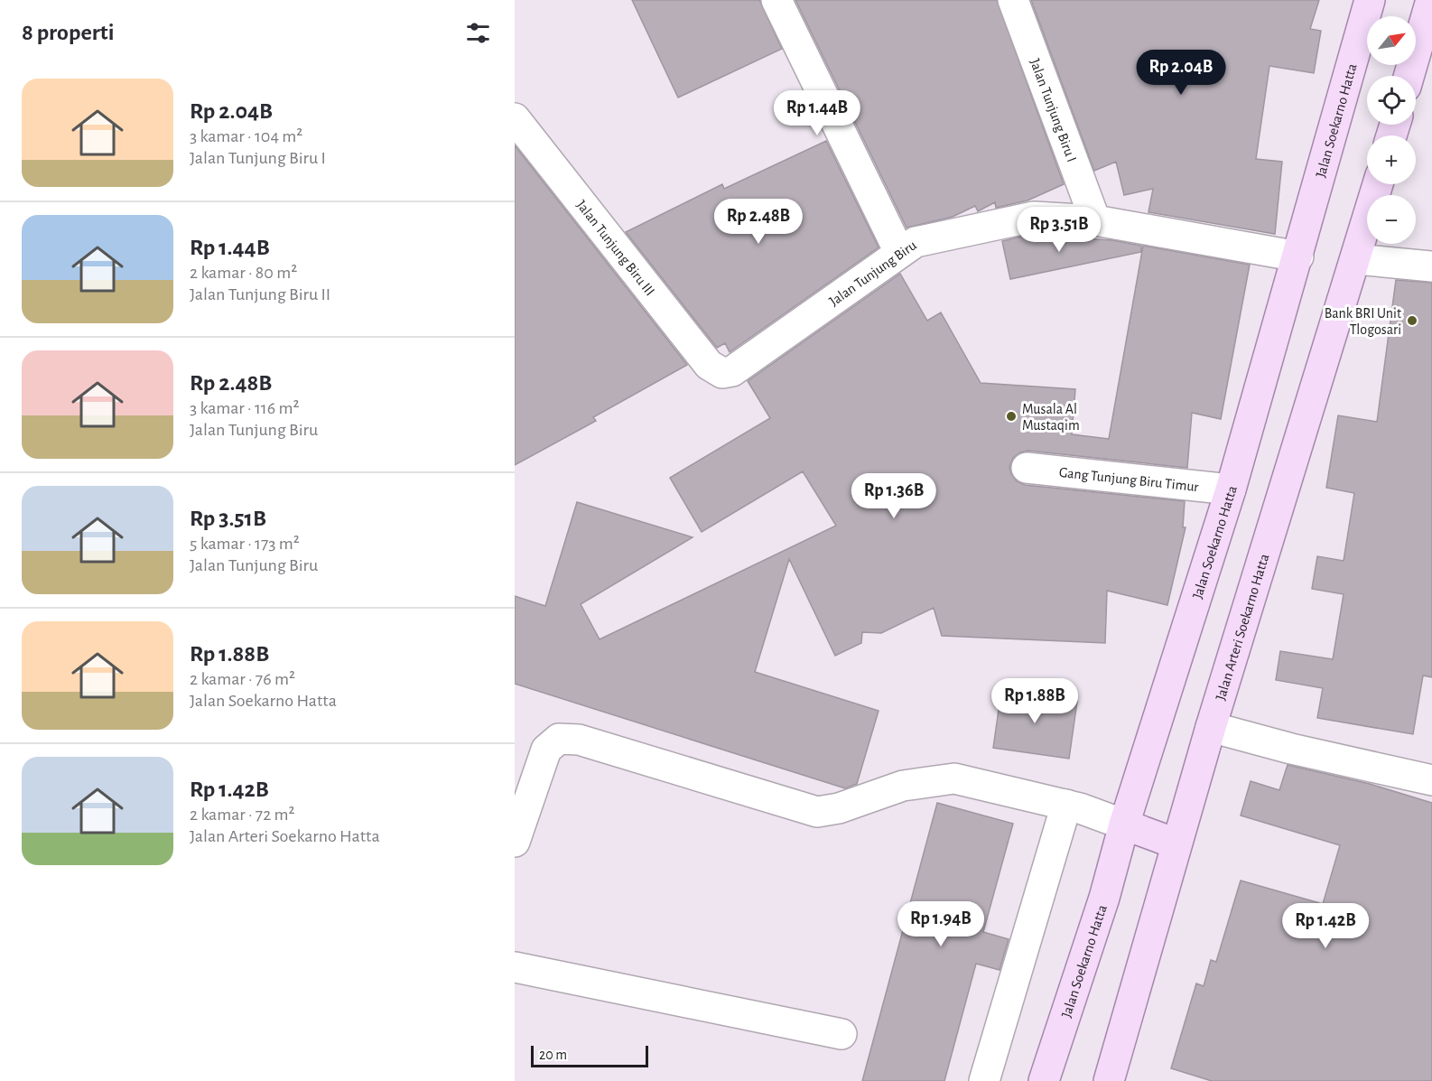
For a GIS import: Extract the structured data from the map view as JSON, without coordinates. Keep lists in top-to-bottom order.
{
  "streets": {
    "main road": ["Jalan Soekarno Hatta", "Jalan Arteri Soekarno Hatta"],
    "street": [
      "Jalan Tunjung Biru I",
      "Jalan Tunjung Biru III",
      "Jalan Tunjung Biru",
      "Gang Tunjung Biru Timur"
    ]
  },
  "crossings": [
    ["Jalan Tunjung Biru I", "Jalan Tunjung Biru"],
    ["Jalan Soekarno Hatta", "Jalan Tunjung Biru"],
    ["Jalan Soekarno Hatta", "Gang Tunjung Biru Timur"],
    ["Jalan Tunjung Biru III", "Jalan Tunjung Biru"]
  ],
  "places": ["Bank BRI Unit Tlogosari", "Musala Al Mustaqim"],
  "scale_bar": "20 m",
  "north": "top right",
  "page": {
    "heading": "8 properti",
    "map_buttons": ["+", "−"],
    "price": [
      "Rp 2.04B",
      "Rp 1.44B",
      "Rp 2.48B",
      "Rp 3.51B",
      "Rp 1.36B",
      "Rp 1.88B",
      "Rp 1.94B",
      "Rp 1.42B"
    ],
    "list": [
      {
        "name": "Rp 2.04B",
        "note": "3 kamar · 104 m² · Jalan Tunjung Biru I"
      },
      {
        "name": "Rp 1.44B",
        "note": "2 kamar · 80 m² · Jalan Tunjung Biru II"
      },
      {
        "name": "Rp 2.48B",
        "note": "3 kamar · 116 m² · Jalan Tunjung Biru"
      },
      {
        "name": "Rp 3.51B",
        "note": "5 kamar · 173 m² · Jalan Tunjung Biru"
      },
      {
        "name": "Rp 1.88B",
        "note": "2 kamar · 76 m² · Jalan Soekarno Hatta"
      },
      {
        "name": "Rp 1.42B",
        "note": "2 kamar · 72 m² · Jalan Arteri Soekarno Hatta"
      }
    ],
    "scale": "20 m"
  }
}
